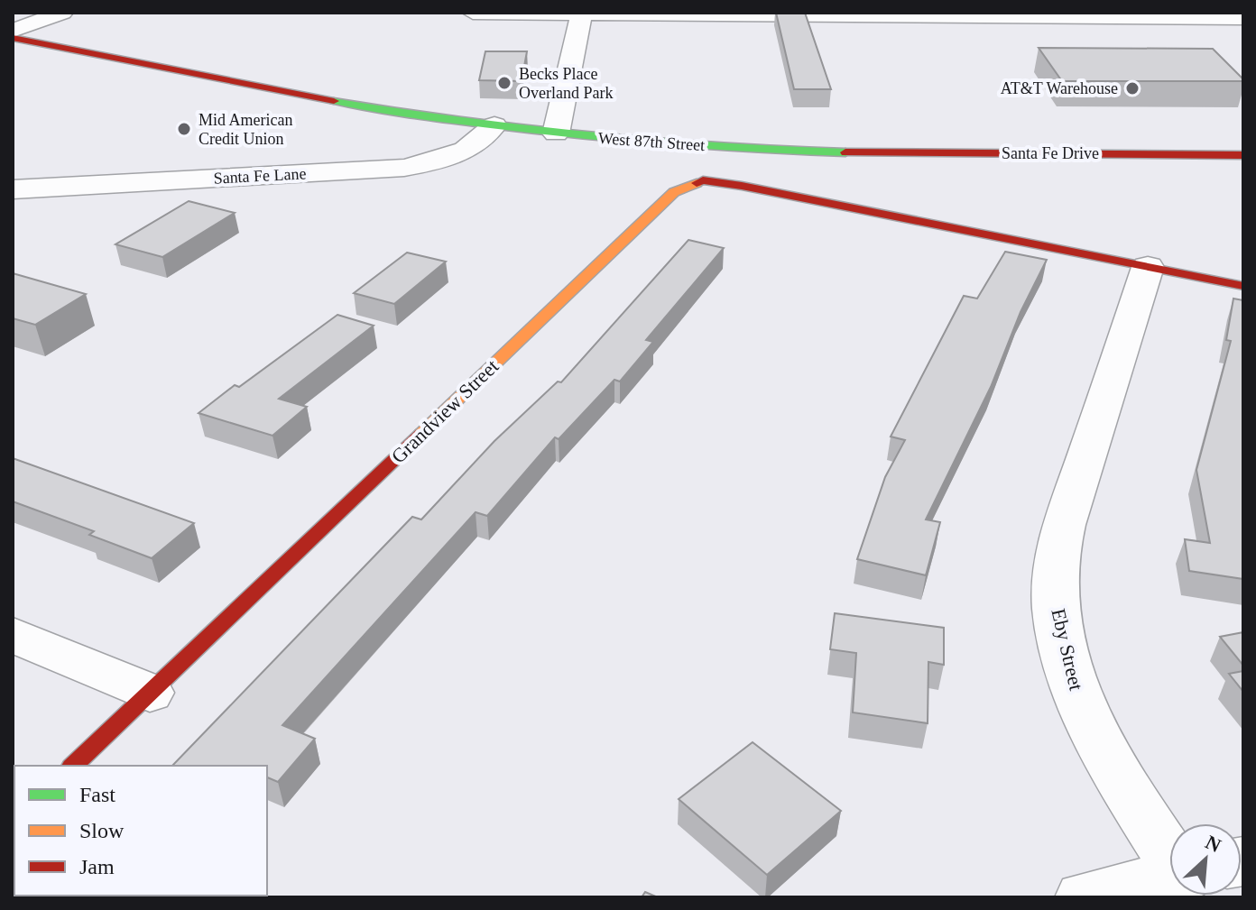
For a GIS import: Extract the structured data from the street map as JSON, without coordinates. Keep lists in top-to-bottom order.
{
  "streets": {
    "main road": ["West 87th Street", "Santa Fe Drive", "Grandview Street"],
    "street": ["Santa Fe Lane", "Eby Street"]
  },
  "crossings": [
    ["West 87th Street", "Santa Fe Drive"],
    ["West 87th Street", "Santa Fe Lane"]
  ],
  "places": ["Becks Place Overland Park", "AT&T Warehouse", "Mid American Credit Union"],
  "legend": ["Fast", "Slow", "Jam"],
  "north": "top right"
}
